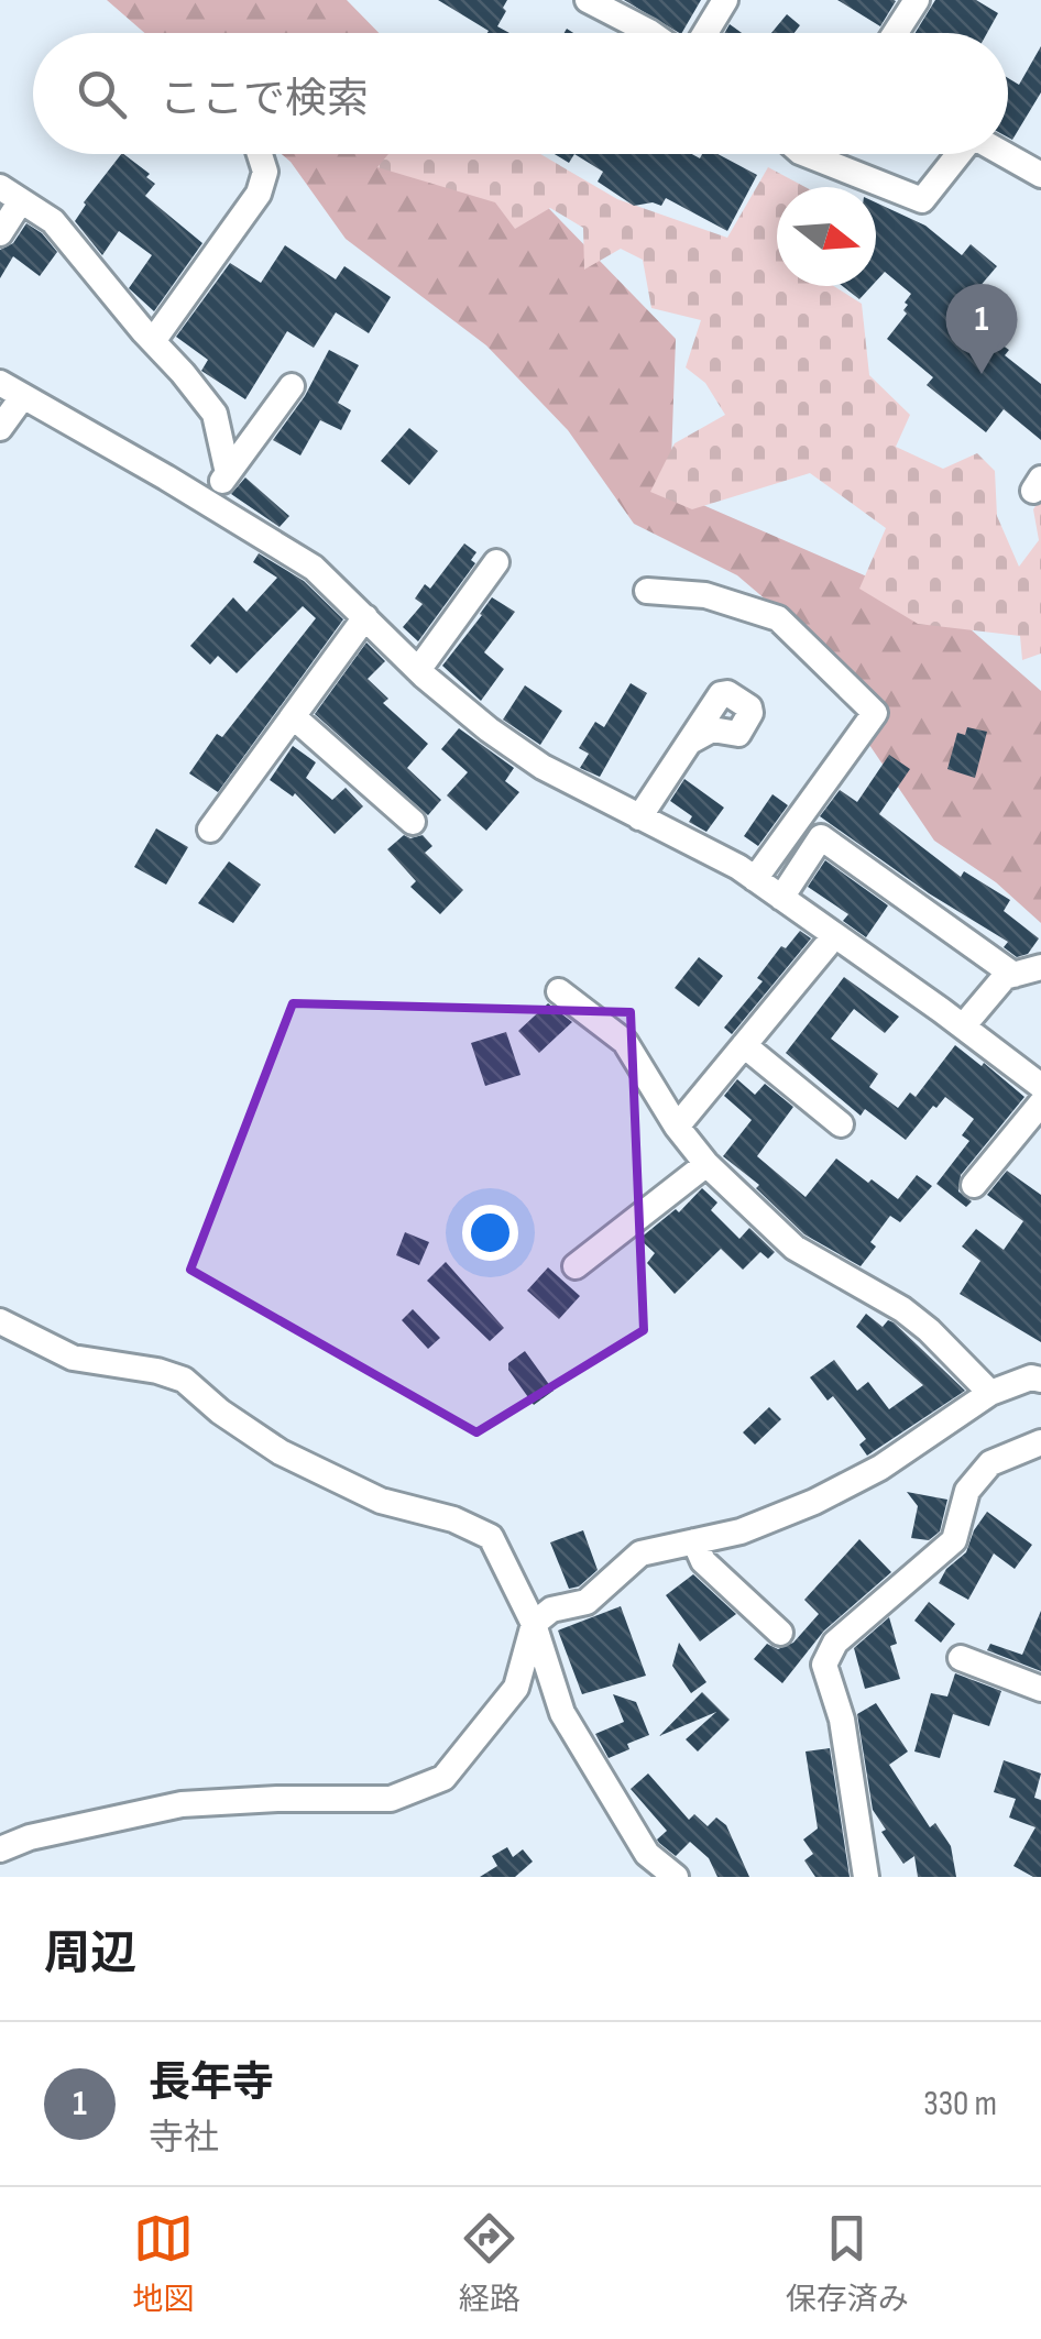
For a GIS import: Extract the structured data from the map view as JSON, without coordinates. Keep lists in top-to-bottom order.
{
  "north": "right",
  "page": {
    "search": "ここで検索",
    "pins": "1",
    "heading": "周辺",
    "list": [
      {
        "mark": "1",
        "name": "長年寺",
        "note": "寺社",
        "value": "330 m"
      }
    ],
    "nav": ["地図", "経路", "保存済み"]
  }
}
